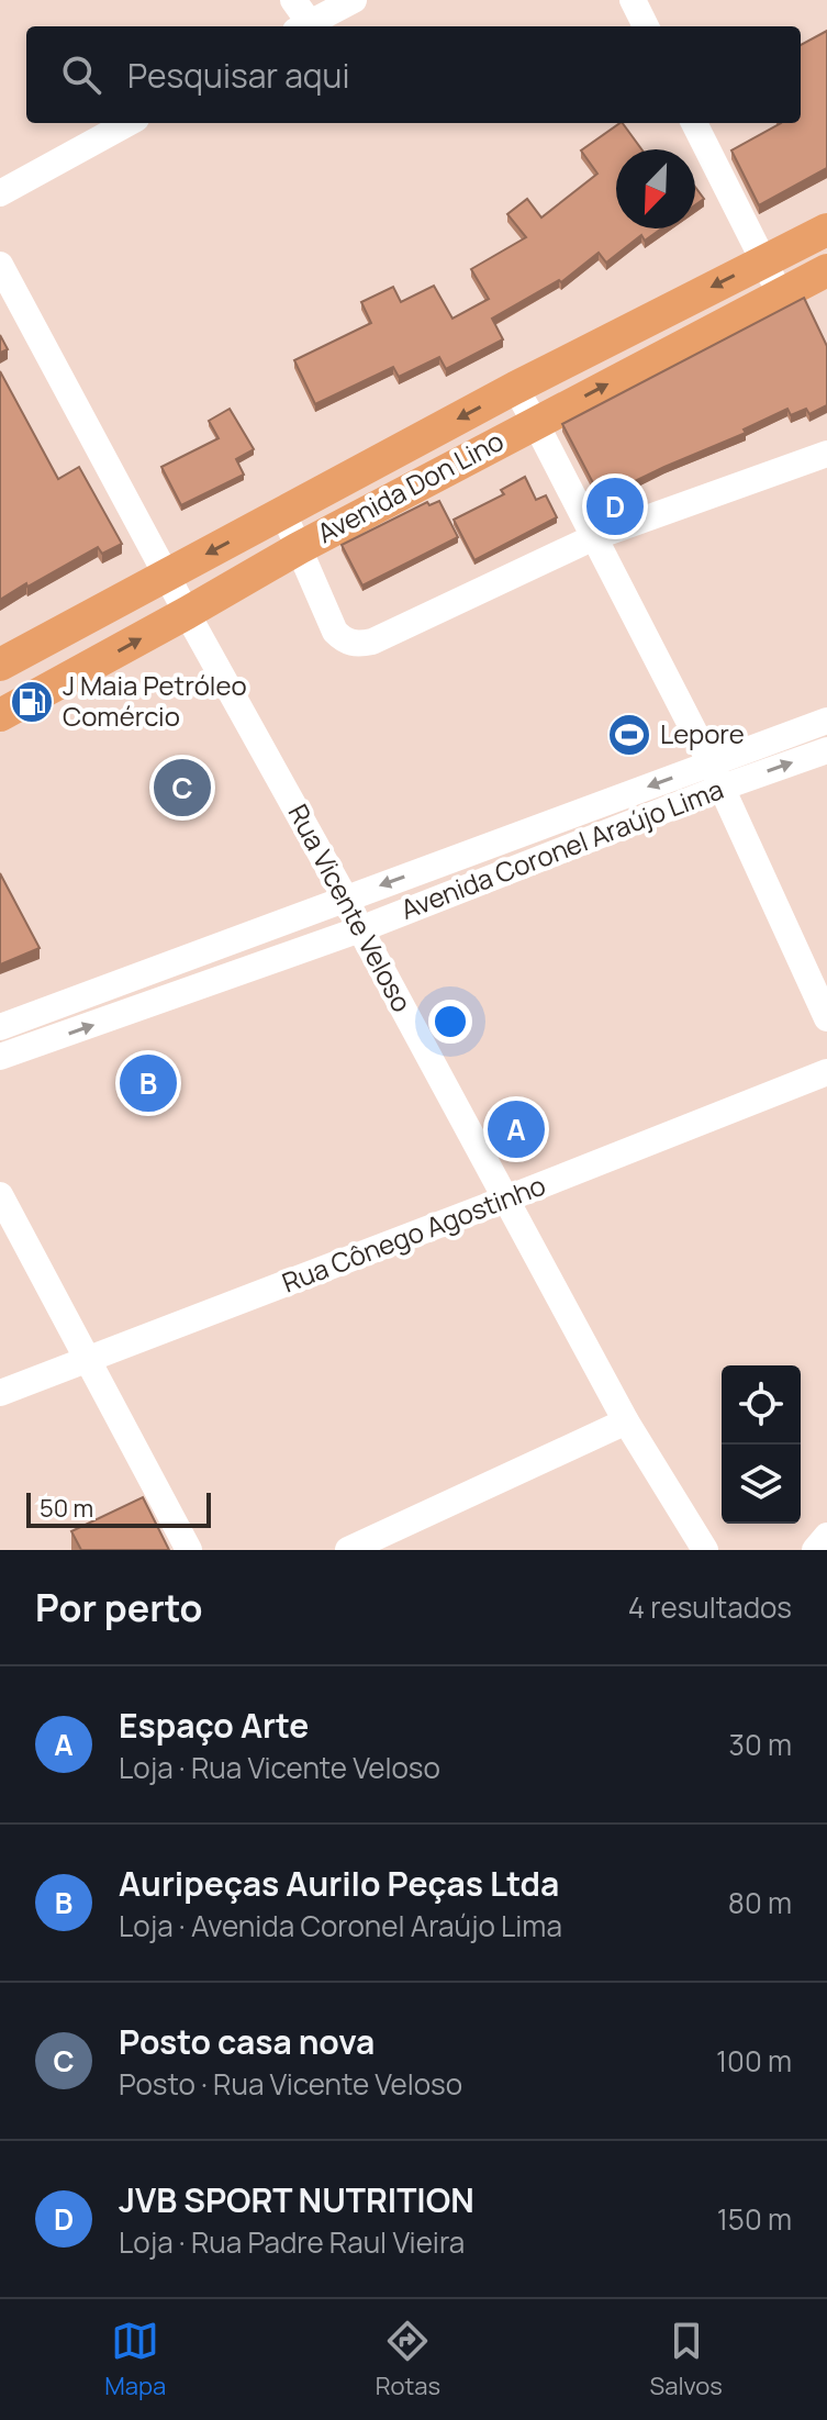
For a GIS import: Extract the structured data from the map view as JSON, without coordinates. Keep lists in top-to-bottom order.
{
  "streets": {
    "main road": ["Avenida Don Lino"],
    "street": ["Avenida Coronel Araújo Lima", "Rua Vicente Veloso", "Rua Cônego Agostinho"]
  },
  "crossings": [
    ["Avenida Don Lino", "Rua Vicente Veloso"],
    ["Avenida Coronel Araújo Lima", "Rua Vicente Veloso"],
    ["Rua Vicente Veloso", "Rua Cônego Agostinho"]
  ],
  "places": {
    "fuel station": ["J Maia Petróleo Comércio"],
    "sports": ["Lepore"]
  },
  "scale_bar": "50 m",
  "north": "bottom left",
  "page": {
    "search": "Pesquisar aqui",
    "pins": [
      "D",
      "C",
      "B",
      "A"
    ],
    "scale": "50 m",
    "heading": ["Por perto", "4 resultados"],
    "list": [
      {
        "mark": "A",
        "name": "Espaço Arte",
        "note": "Loja · Rua Vicente Veloso",
        "value": "30 m"
      },
      {
        "mark": "B",
        "name": "Auripeças Aurilo Peças Ltda",
        "note": "Loja · Avenida Coronel Araújo Lima",
        "value": "80 m"
      },
      {
        "mark": "C",
        "name": "Posto casa nova",
        "note": "Posto · Rua Vicente Veloso",
        "value": "100 m"
      },
      {
        "mark": "D",
        "name": "JVB SPORT NUTRITION",
        "note": "Loja · Rua Padre Raul Vieira",
        "value": "150 m"
      }
    ],
    "nav": ["Mapa", "Rotas", "Salvos"]
  }
}
